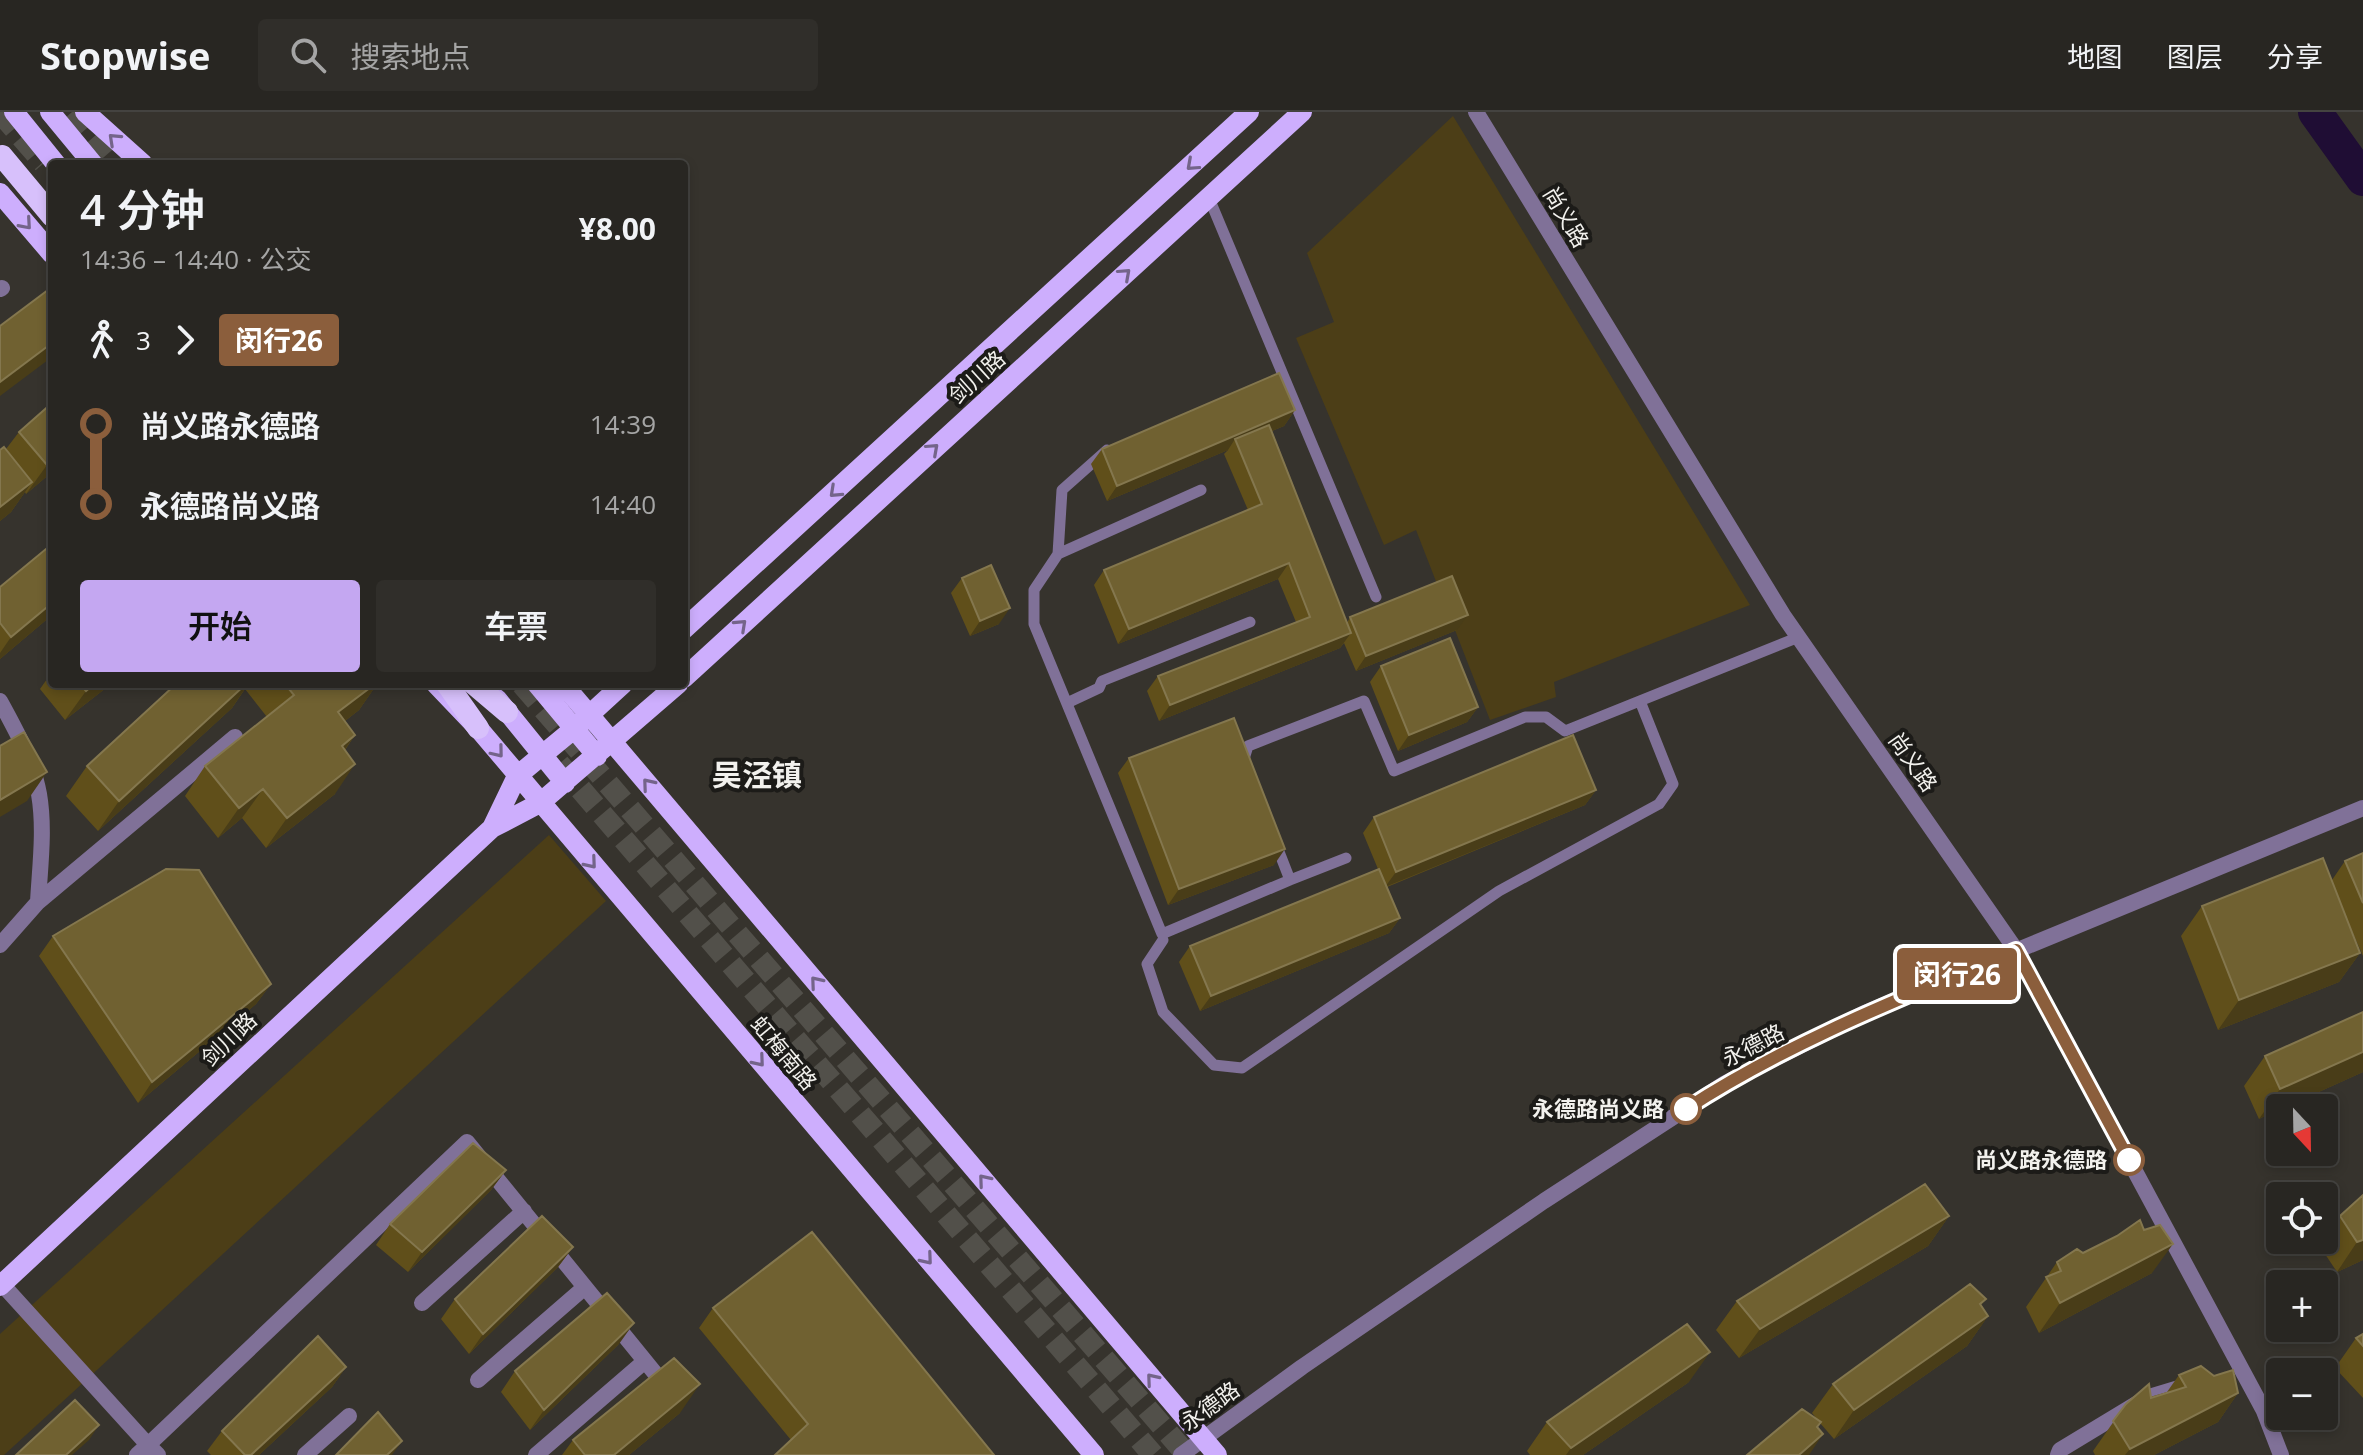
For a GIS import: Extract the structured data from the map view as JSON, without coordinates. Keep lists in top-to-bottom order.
{
  "streets": {
    "main road": ["剑川路", "虹梅南路"],
    "street": ["尚义路", "永德路"]
  },
  "crossings": [
    ["尚义路", "永德路"],
    ["剑川路", "虹梅南路"]
  ],
  "districts": ["吴泾镇"],
  "places": ["永德路尚义路", "尚义路永德路"],
  "lines": ["bus line 闵行26"],
  "north": "bottom",
  "page": {
    "header": "Stopwise",
    "search": "搜索地点",
    "nav": ["地图", "图层", "分享"],
    "on_map": "闵行26",
    "heading": ["4 分钟", "14:36 – 14:40 · 公交", "¥8.00"],
    "legs": ["3", "闵行26"],
    "list": [
      {
        "name": "尚义路永德路",
        "value": "14:39"
      },
      {
        "name": "永德路尚义路",
        "value": "14:40"
      }
    ],
    "buttons": ["开始", "车票"],
    "map_buttons": ["+", "−"]
  }
}
